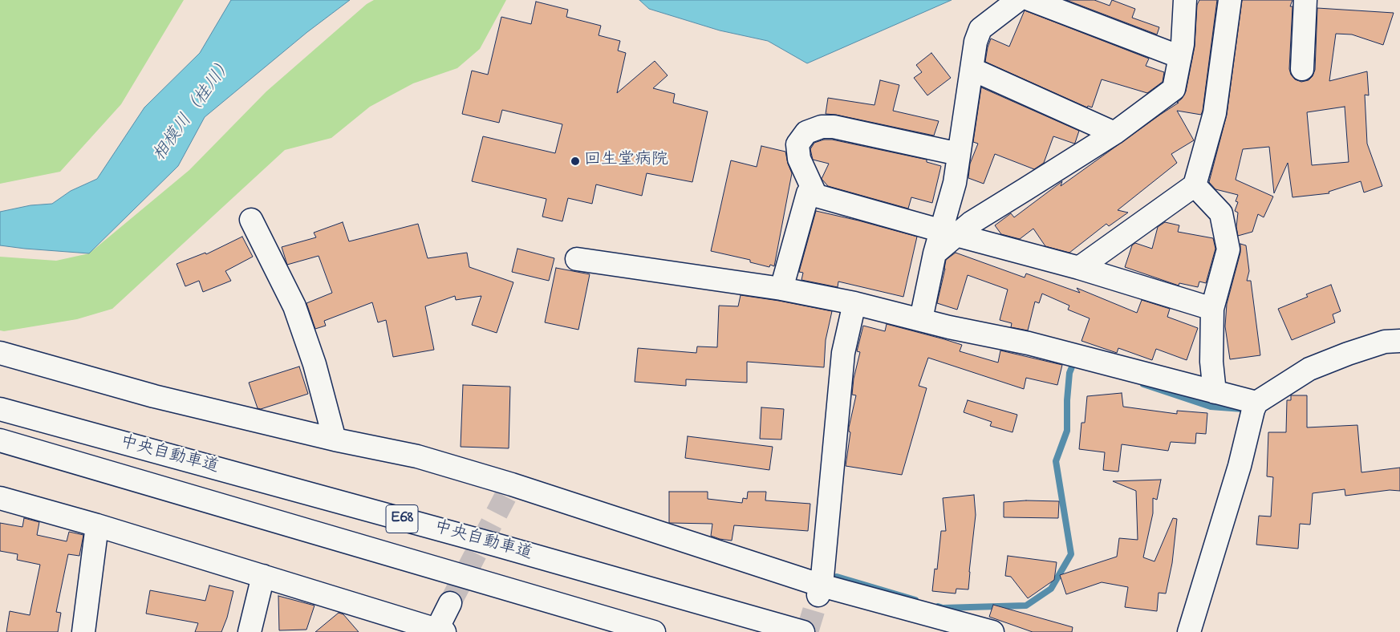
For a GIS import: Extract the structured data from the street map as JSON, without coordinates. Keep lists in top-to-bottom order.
{
  "streets": {
    "main road": ["中央自動車道", "E68"]
  },
  "water": ["相模川（桂川）"],
  "places": ["回生堂病院"]
}
